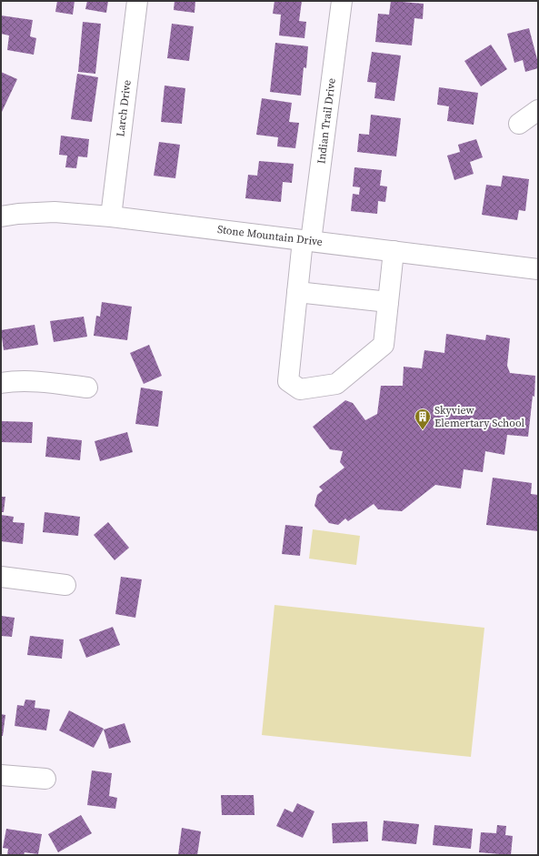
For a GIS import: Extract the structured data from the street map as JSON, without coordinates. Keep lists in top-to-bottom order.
{
  "streets": {
    "street": ["Larch Drive", "Indian Trail Drive", "Stone Mountain Drive"]
  },
  "crossings": [
    ["Larch Drive", "Stone Mountain Drive"],
    ["Indian Trail Drive", "Stone Mountain Drive"]
  ],
  "places": {
    "building": ["Skyview Elemertary School"]
  }
}
